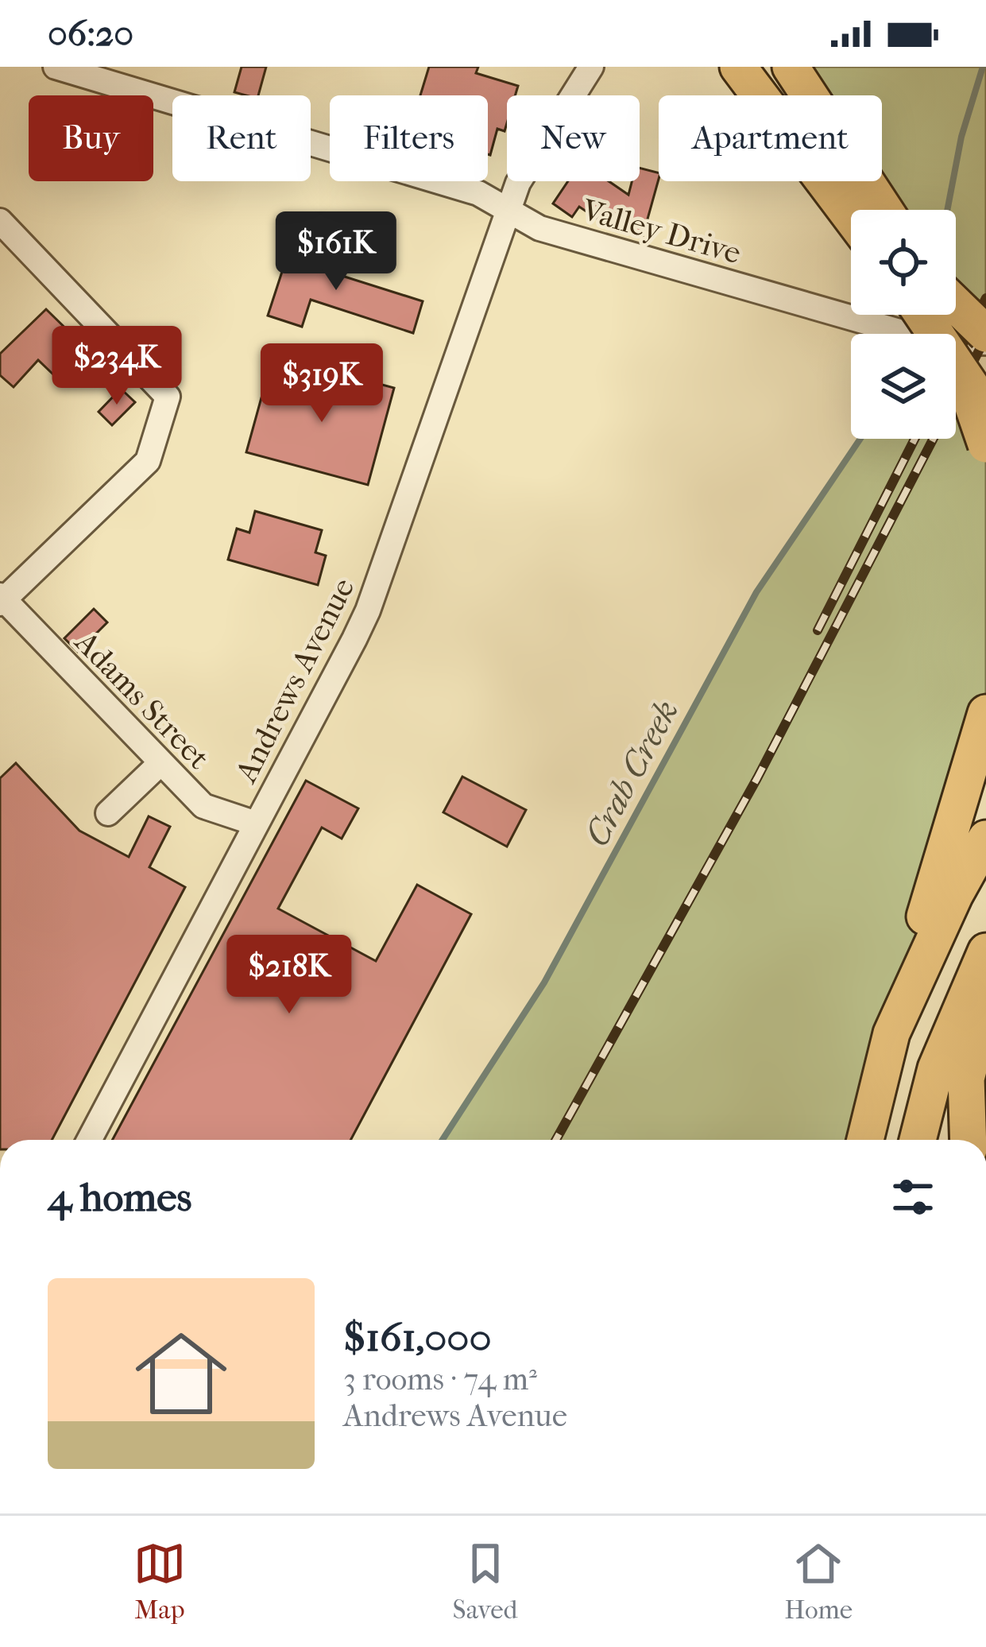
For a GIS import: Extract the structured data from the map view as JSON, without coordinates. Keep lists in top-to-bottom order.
{
  "streets": {
    "street": ["Valley Drive", "Andrews Avenue", "Adams Street"]
  },
  "crossings": [
    ["Valley Drive", "Andrews Avenue"],
    ["Andrews Avenue", "Adams Street"]
  ],
  "water": ["Crab Creek"],
  "page": {
    "status": "06:20",
    "chip": [
      "Buy",
      "Rent",
      "Filters",
      "New",
      "Apartment"
    ],
    "price": [
      "$161K",
      "$234K",
      "$319K",
      "$218K"
    ],
    "heading": "4 homes",
    "list": [
      {
        "name": "$161,000",
        "note": "3 rooms · 74 m² · Andrews Avenue"
      }
    ],
    "tabs": ["Map", "Saved", "Home"]
  }
}
